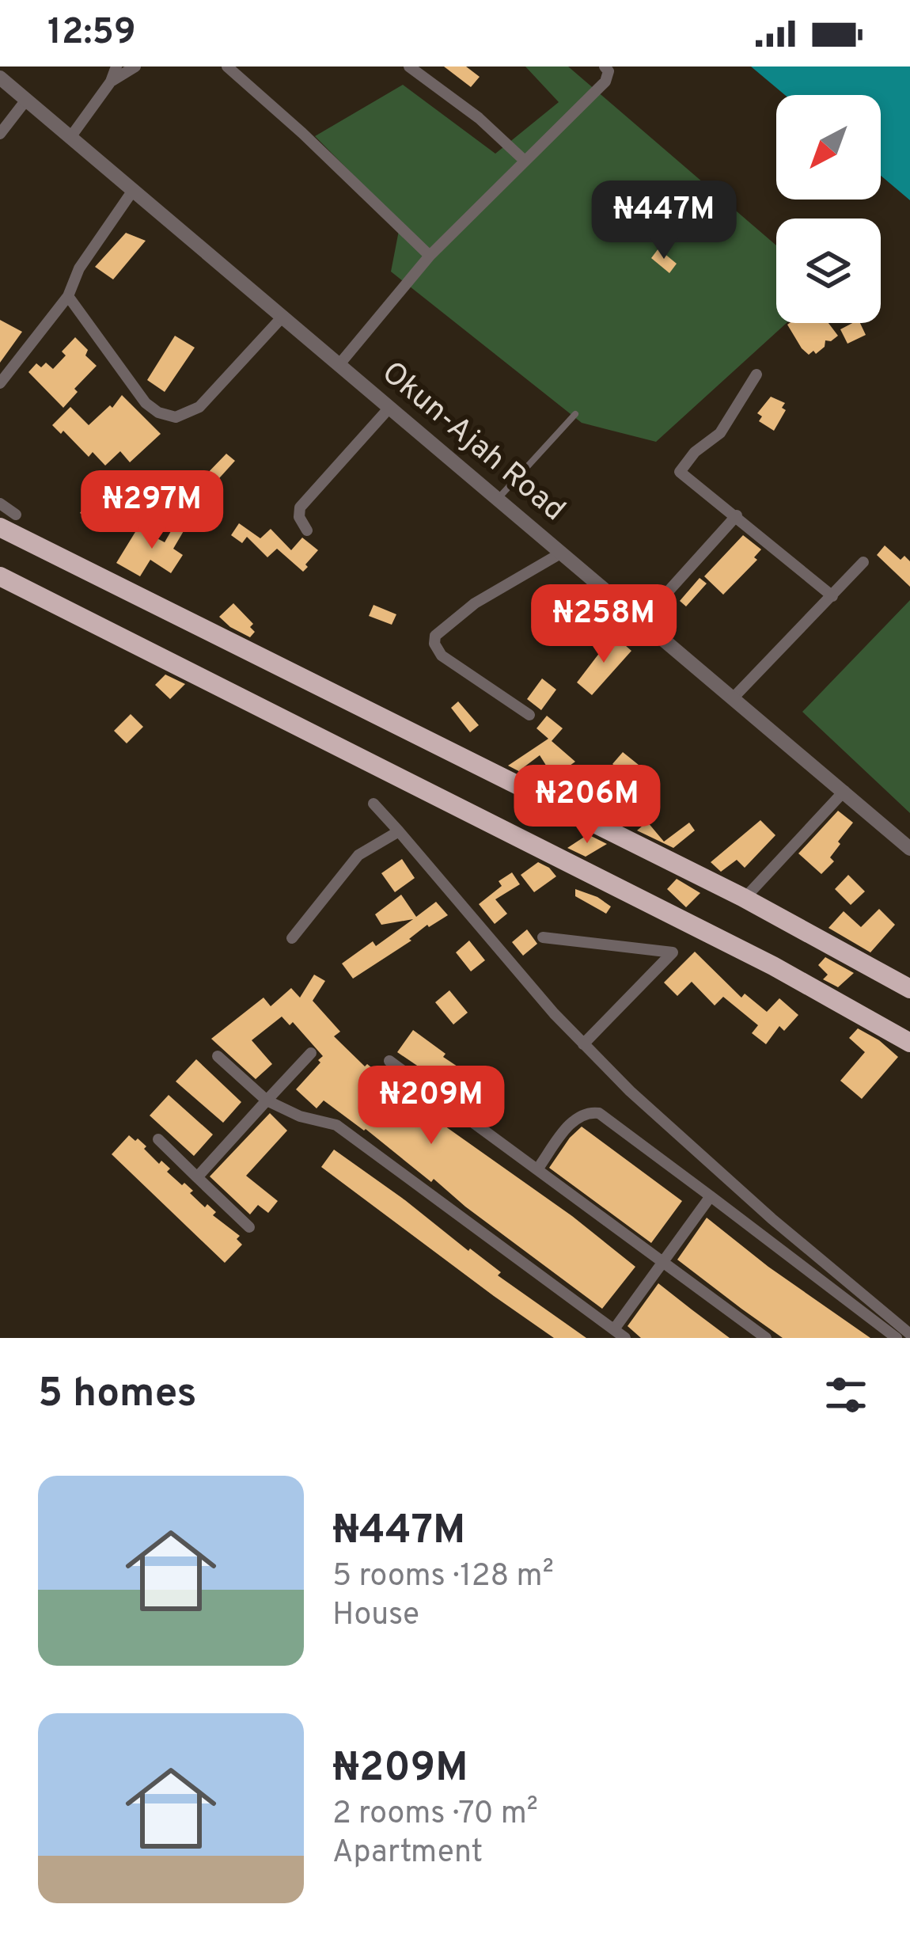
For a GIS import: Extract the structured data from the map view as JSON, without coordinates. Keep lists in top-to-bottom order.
{
  "streets": {
    "street": ["Okun-Ajah Road"]
  },
  "north": "bottom left",
  "page": {
    "status": "12:59",
    "price": [
      "₦447M",
      "₦297M",
      "₦258M",
      "₦206M",
      "₦209M"
    ],
    "heading": "5 homes",
    "list": [
      {
        "name": "₦447M",
        "note": "5 rooms · 128 m² · House"
      },
      {
        "name": "₦209M",
        "note": "2 rooms · 70 m² · Apartment"
      }
    ]
  }
}
